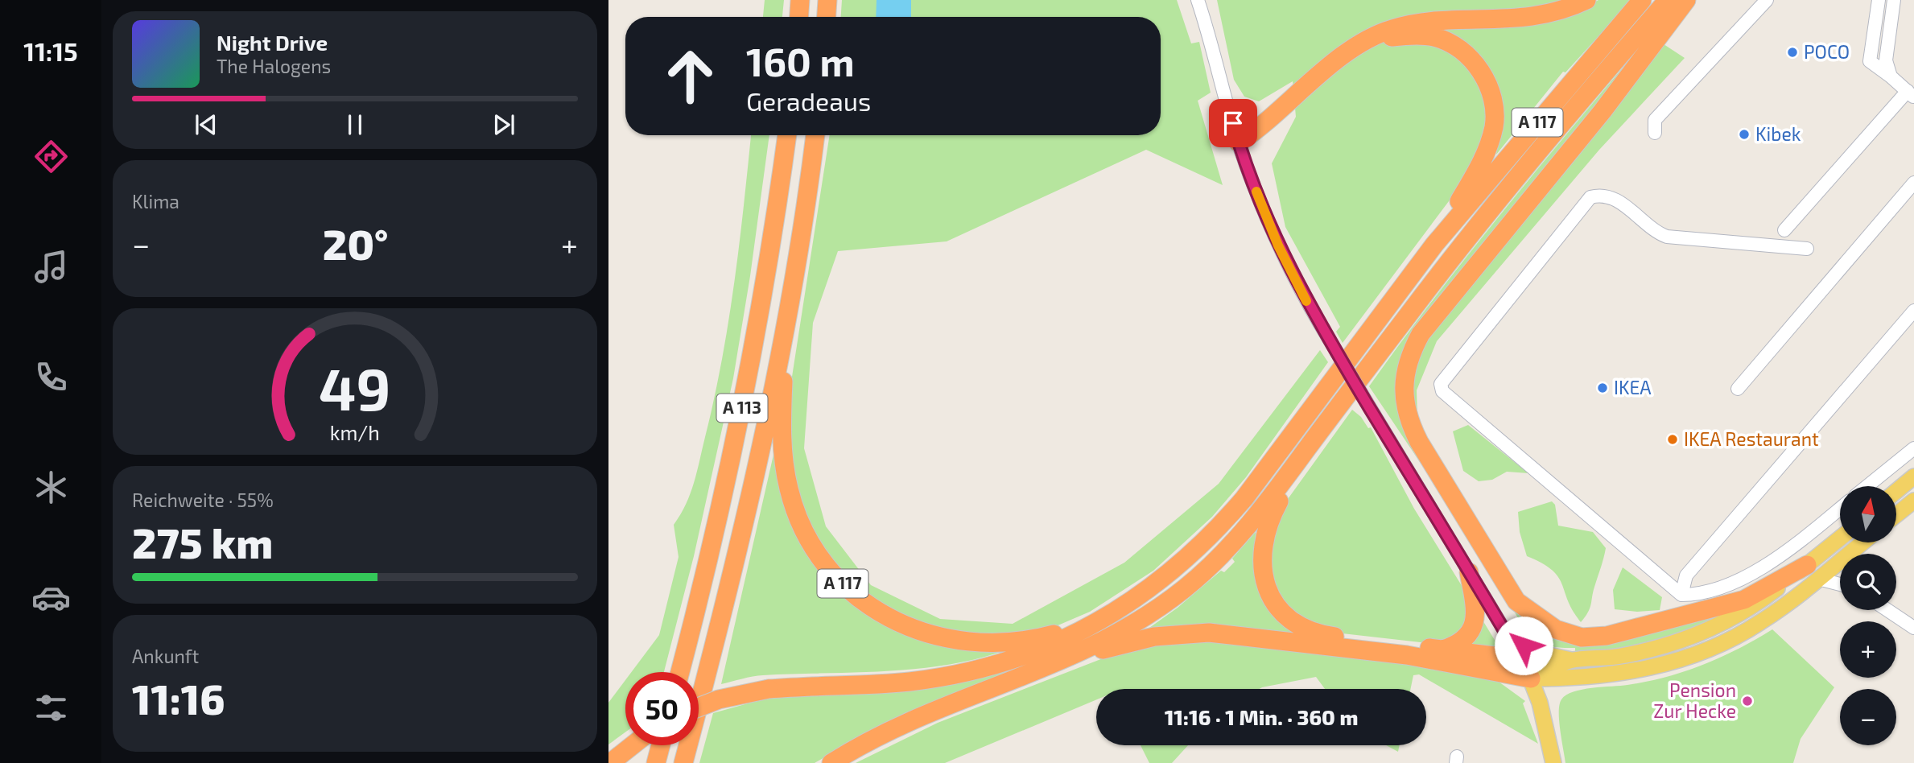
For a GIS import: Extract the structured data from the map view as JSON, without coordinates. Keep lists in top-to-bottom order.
{
  "streets": {
    "highway": ["A 117", "A 113"]
  },
  "crossings": [
    ["A 117", "A 113"]
  ],
  "places": [
    "POCO",
    "Kibek",
    "IKEA",
    "IKEA Restaurant",
    "Pension Zur Hecke"
  ],
  "north": "top",
  "page": {
    "tabs": "11:15",
    "turn": ["160 m", "Geradeaus"],
    "song": ["Night Drive", "The Halogens"],
    "tile": [
      "Klima",
      ["Reichweite · 55%", "275 km"],
      ["Ankunft", "11:16"]
    ],
    "heat": ["−", "20°", "+"],
    "map_buttons": ["+", "−"],
    "limit": "50",
    "trip": "11:16 · 1 Min. · 360 m",
    "gauge": ["49", "km/h"]
  }
}
